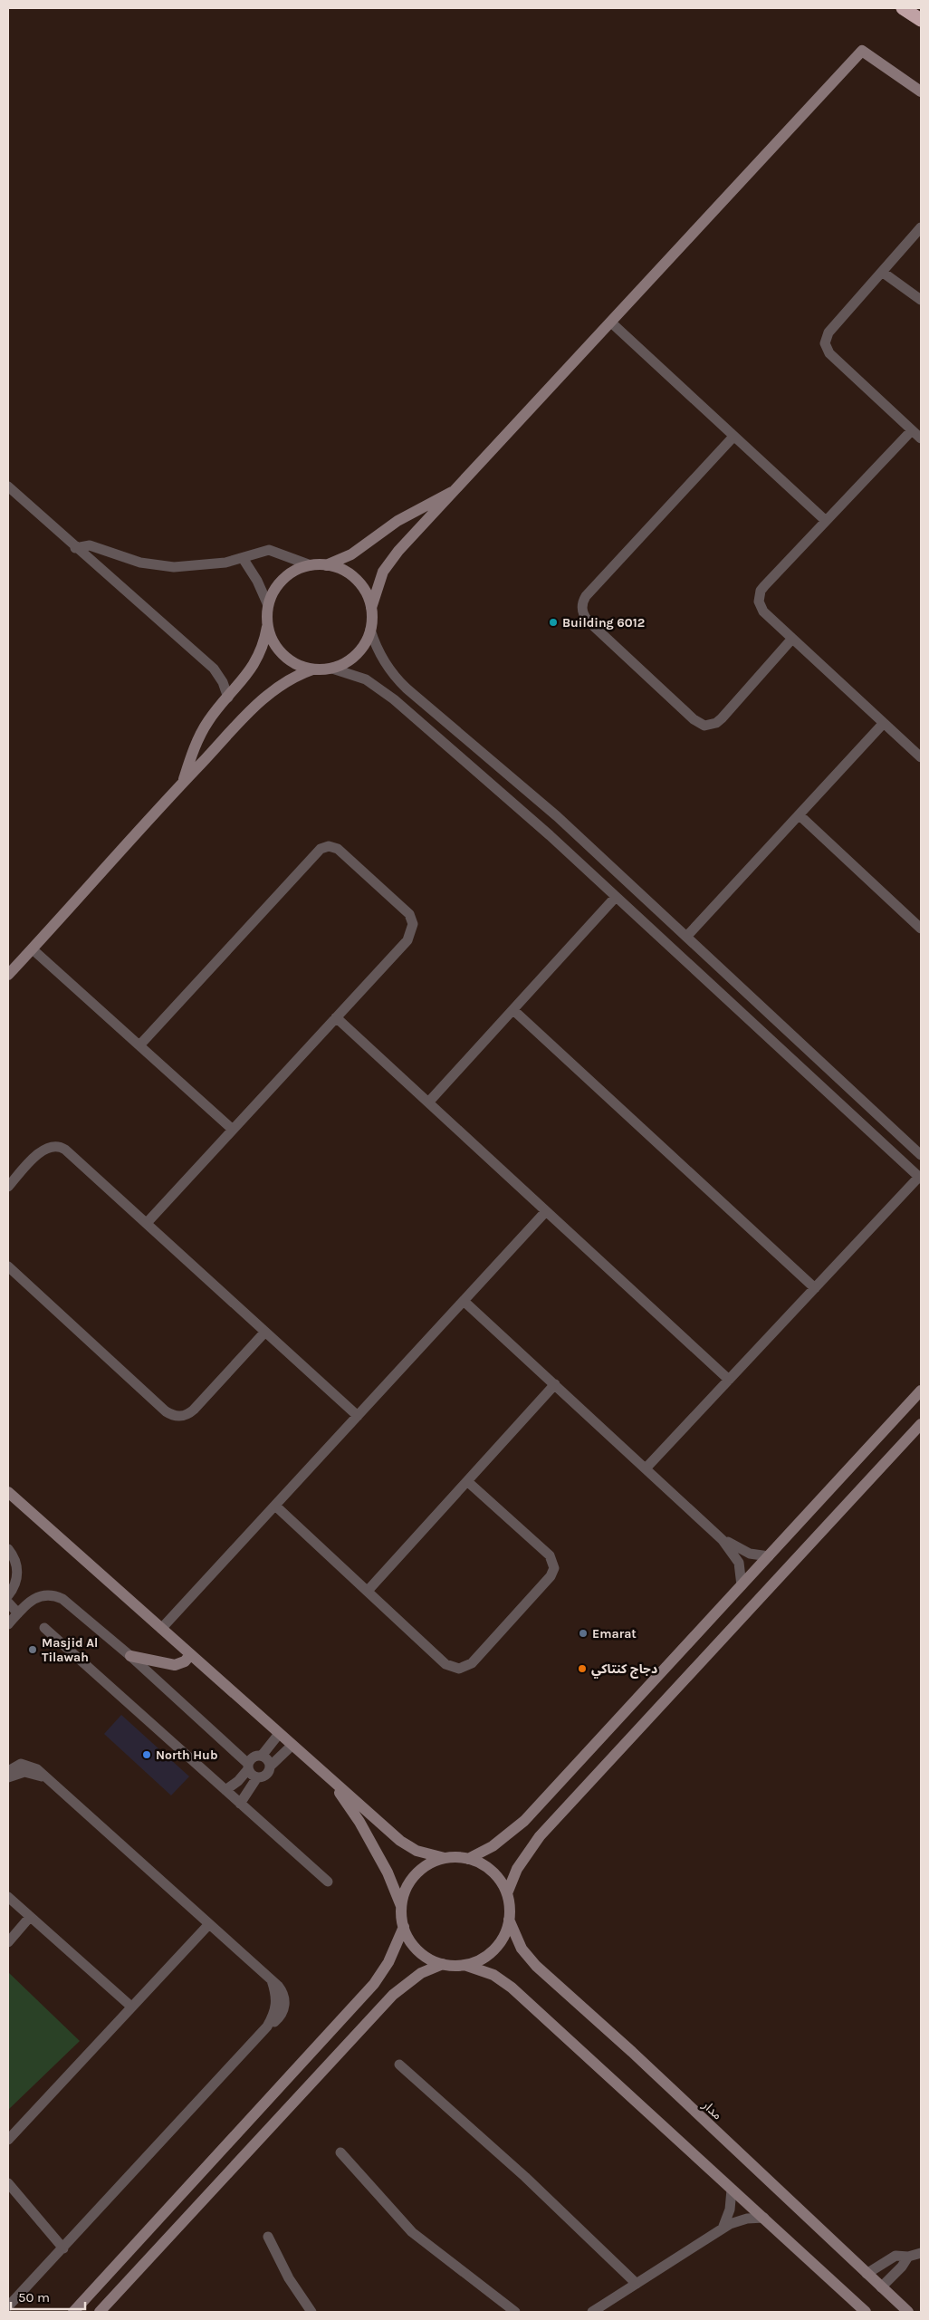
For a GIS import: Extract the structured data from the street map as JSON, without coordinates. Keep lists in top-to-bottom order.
{
  "streets": {
    "street": ["مدار"]
  },
  "places": [
    "Building 6012",
    "Emarat",
    "Masjid Al Tilawah",
    "دجاج كنتاكي",
    "North Hub"
  ],
  "scale_bar": "50 m"
}
